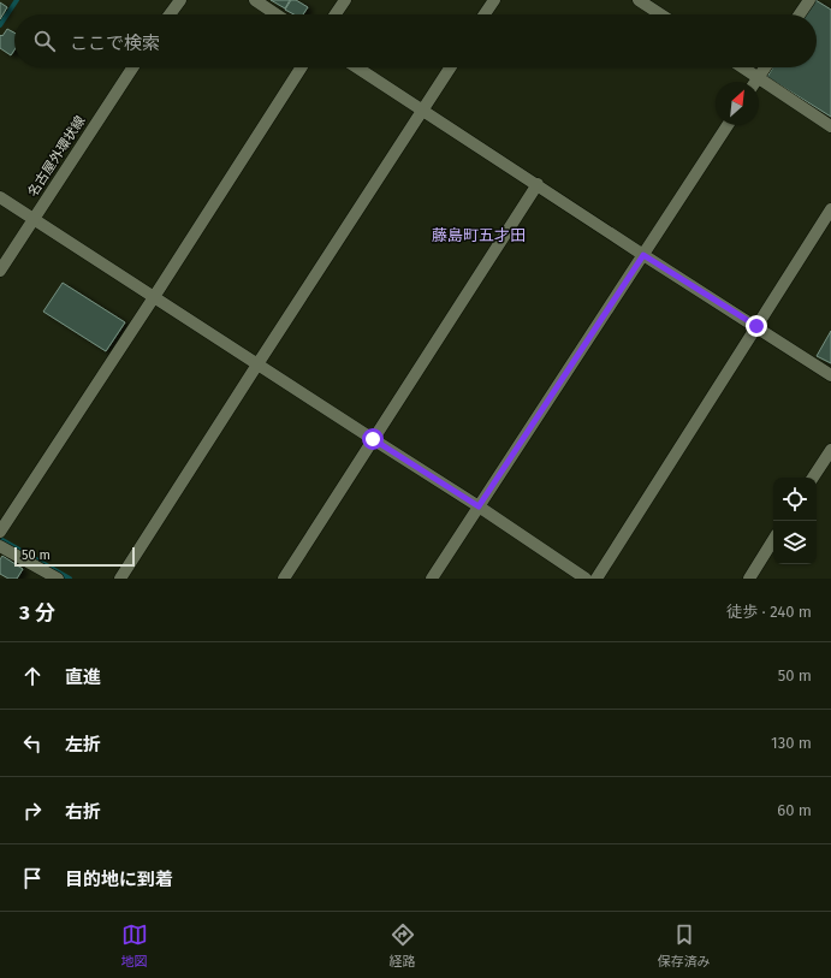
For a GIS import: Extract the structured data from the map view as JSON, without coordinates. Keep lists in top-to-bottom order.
{
  "streets": {
    "street": ["名古屋外環状線"]
  },
  "districts": ["藤島町五才田"],
  "scale_bar": "50 m",
  "north": "top right",
  "page": {
    "search": "ここで検索",
    "scale": "50 m",
    "heading": ["3 分", "徒歩 · 240 m"],
    "list": [
      ["直進", "50 m"],
      ["左折", "130 m"],
      ["右折", "60 m"],
      "目的地に到着"
    ],
    "nav": ["地図", "経路", "保存済み"]
  }
}
